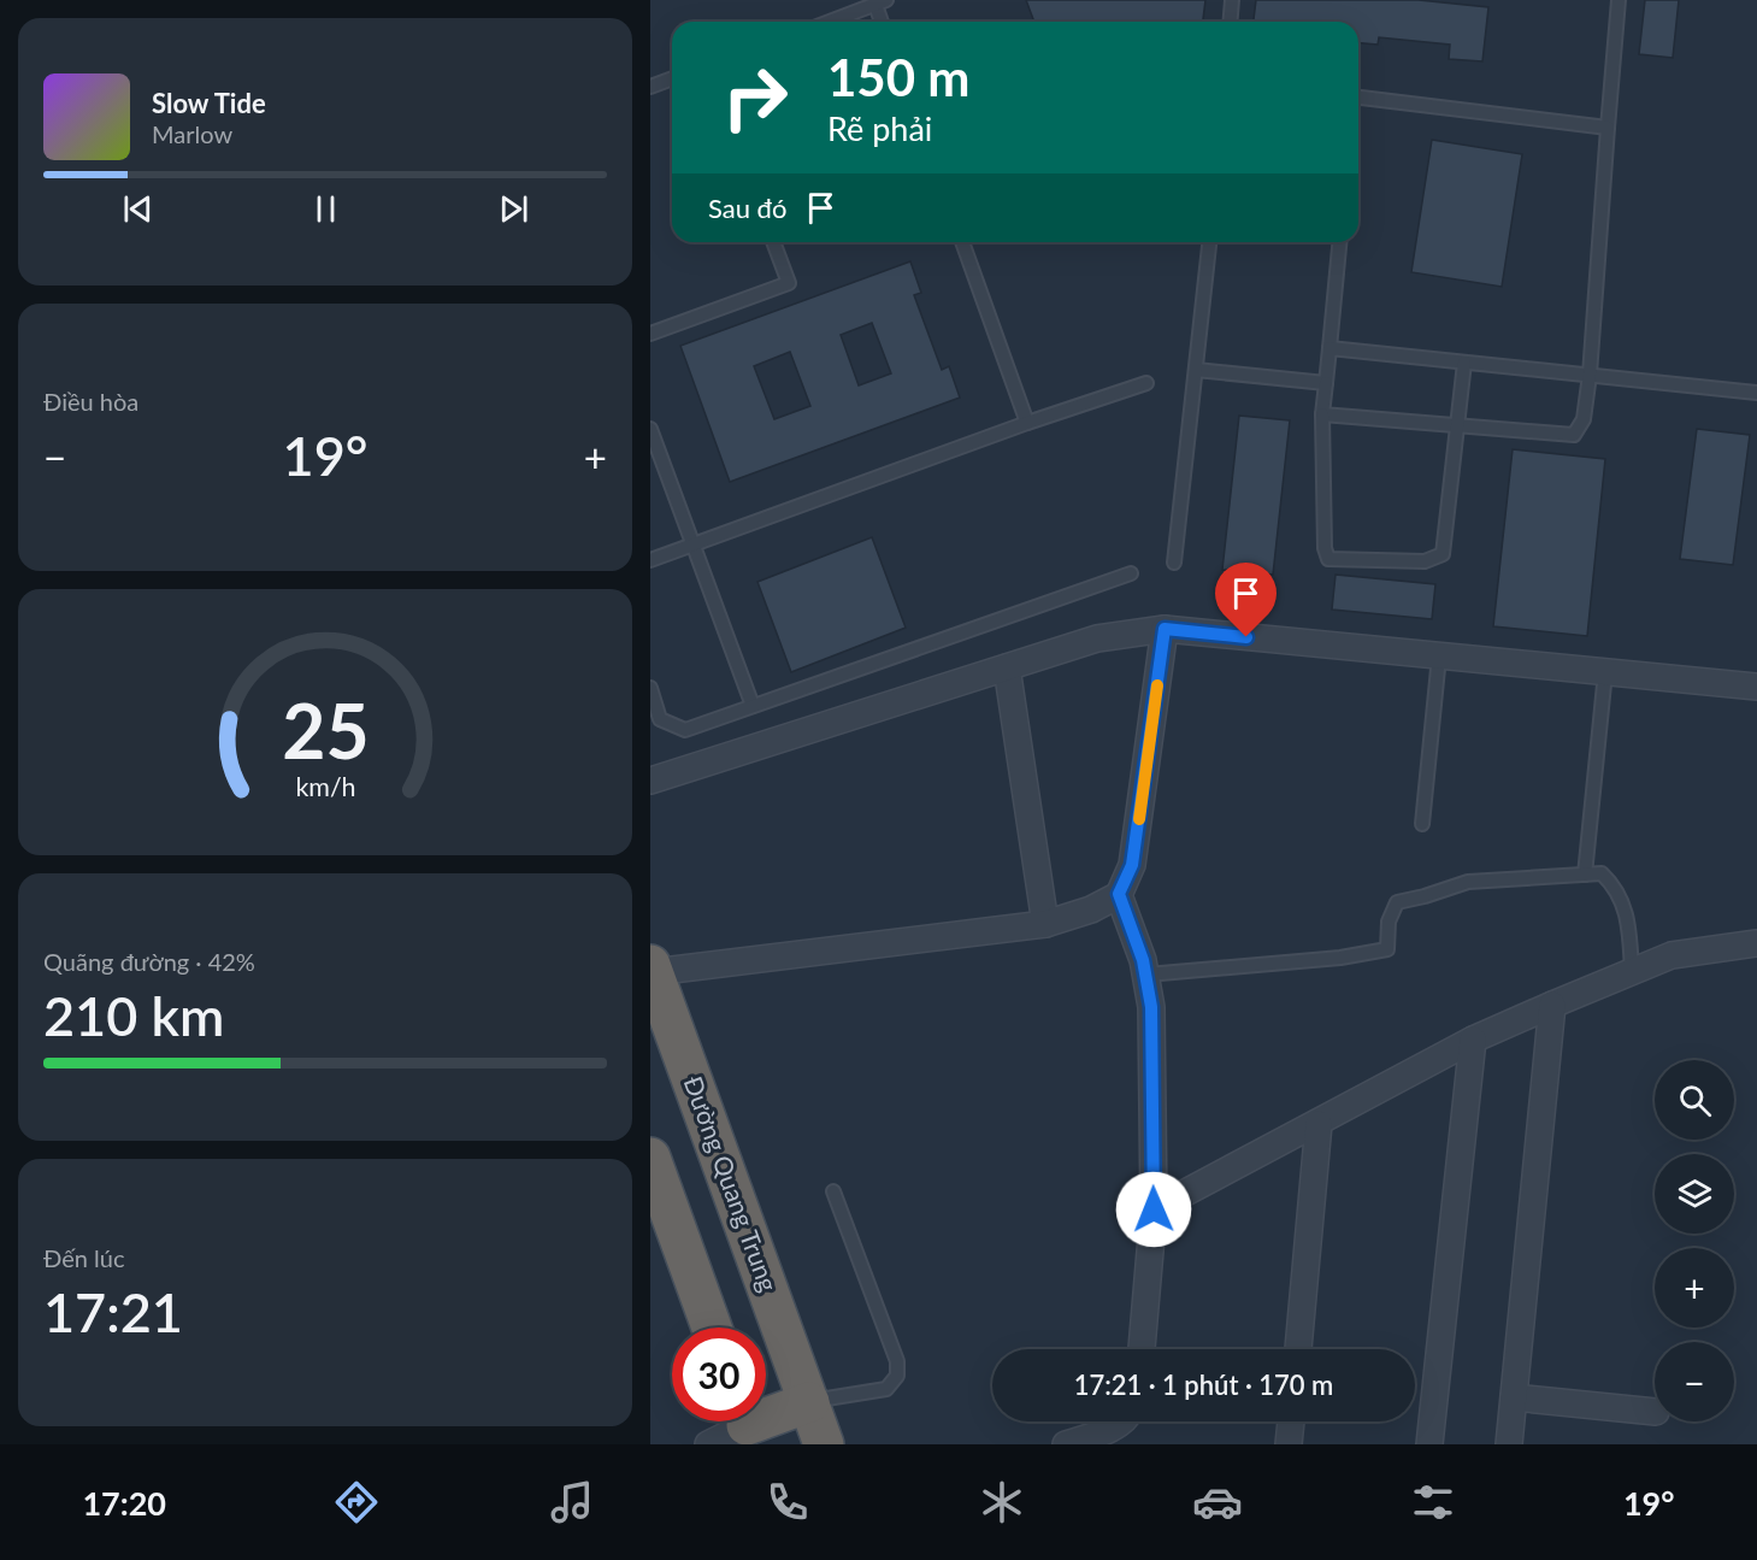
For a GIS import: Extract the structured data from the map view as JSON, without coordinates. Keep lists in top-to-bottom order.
{
  "streets": {
    "highway": ["Đường Quang Trung"]
  },
  "page": {
    "turn": ["150 m", "Rẽ phải"],
    "song": ["Slow Tide", "Marlow"],
    "then": "Sau đó",
    "tile": [
      "Điều hòa",
      ["Quãng đường · 42%", "210 km"],
      ["Đến lúc", "17:21"]
    ],
    "heat": ["−", "19°", "+"],
    "map_buttons": ["+", "−"],
    "limit": "30",
    "trip": "17:21 · 1 phút · 170 m",
    "tabs": ["17:20", "19°"],
    "gauge": ["25", "km/h"]
  }
}
